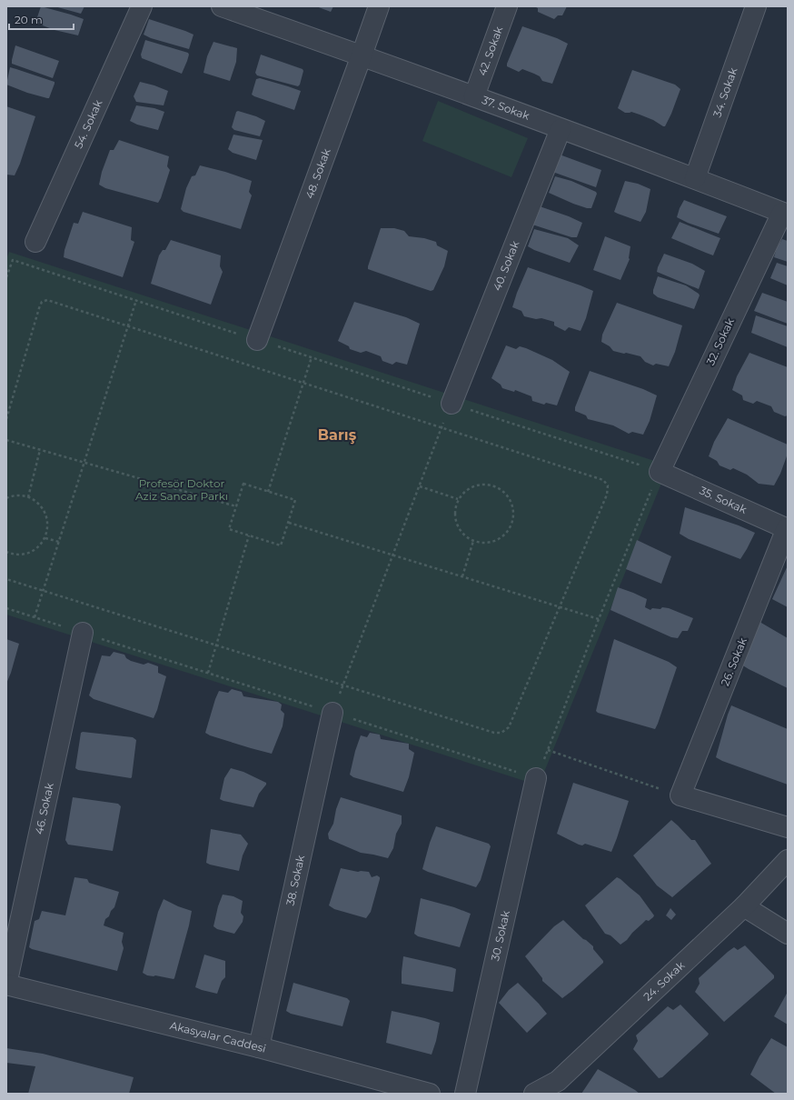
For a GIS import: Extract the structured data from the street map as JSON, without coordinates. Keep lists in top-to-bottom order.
{
  "streets": {
    "street": [
      "42. Sokak",
      "34. Sokak",
      "37. Sokak",
      "54. Sokak",
      "48. Sokak",
      "40. Sokak",
      "32. Sokak",
      "35. Sokak",
      "26. Sokak",
      "46. Sokak",
      "38. Sokak",
      "30. Sokak",
      "24. Sokak",
      "Akasyalar Caddesi"
    ]
  },
  "crossings": [
    ["42. Sokak", "37. Sokak"],
    ["34. Sokak", "37. Sokak"],
    ["37. Sokak", "48. Sokak"],
    ["37. Sokak", "40. Sokak"],
    ["37. Sokak", "32. Sokak"],
    ["32. Sokak", "35. Sokak"],
    ["35. Sokak", "26. Sokak"],
    ["46. Sokak", "Akasyalar Caddesi"],
    ["38. Sokak", "Akasyalar Caddesi"]
  ],
  "districts": ["Barış"],
  "parks": ["Profesör Doktor Aziz Sancar Parkı"],
  "scale_bar": "20 m"
}
